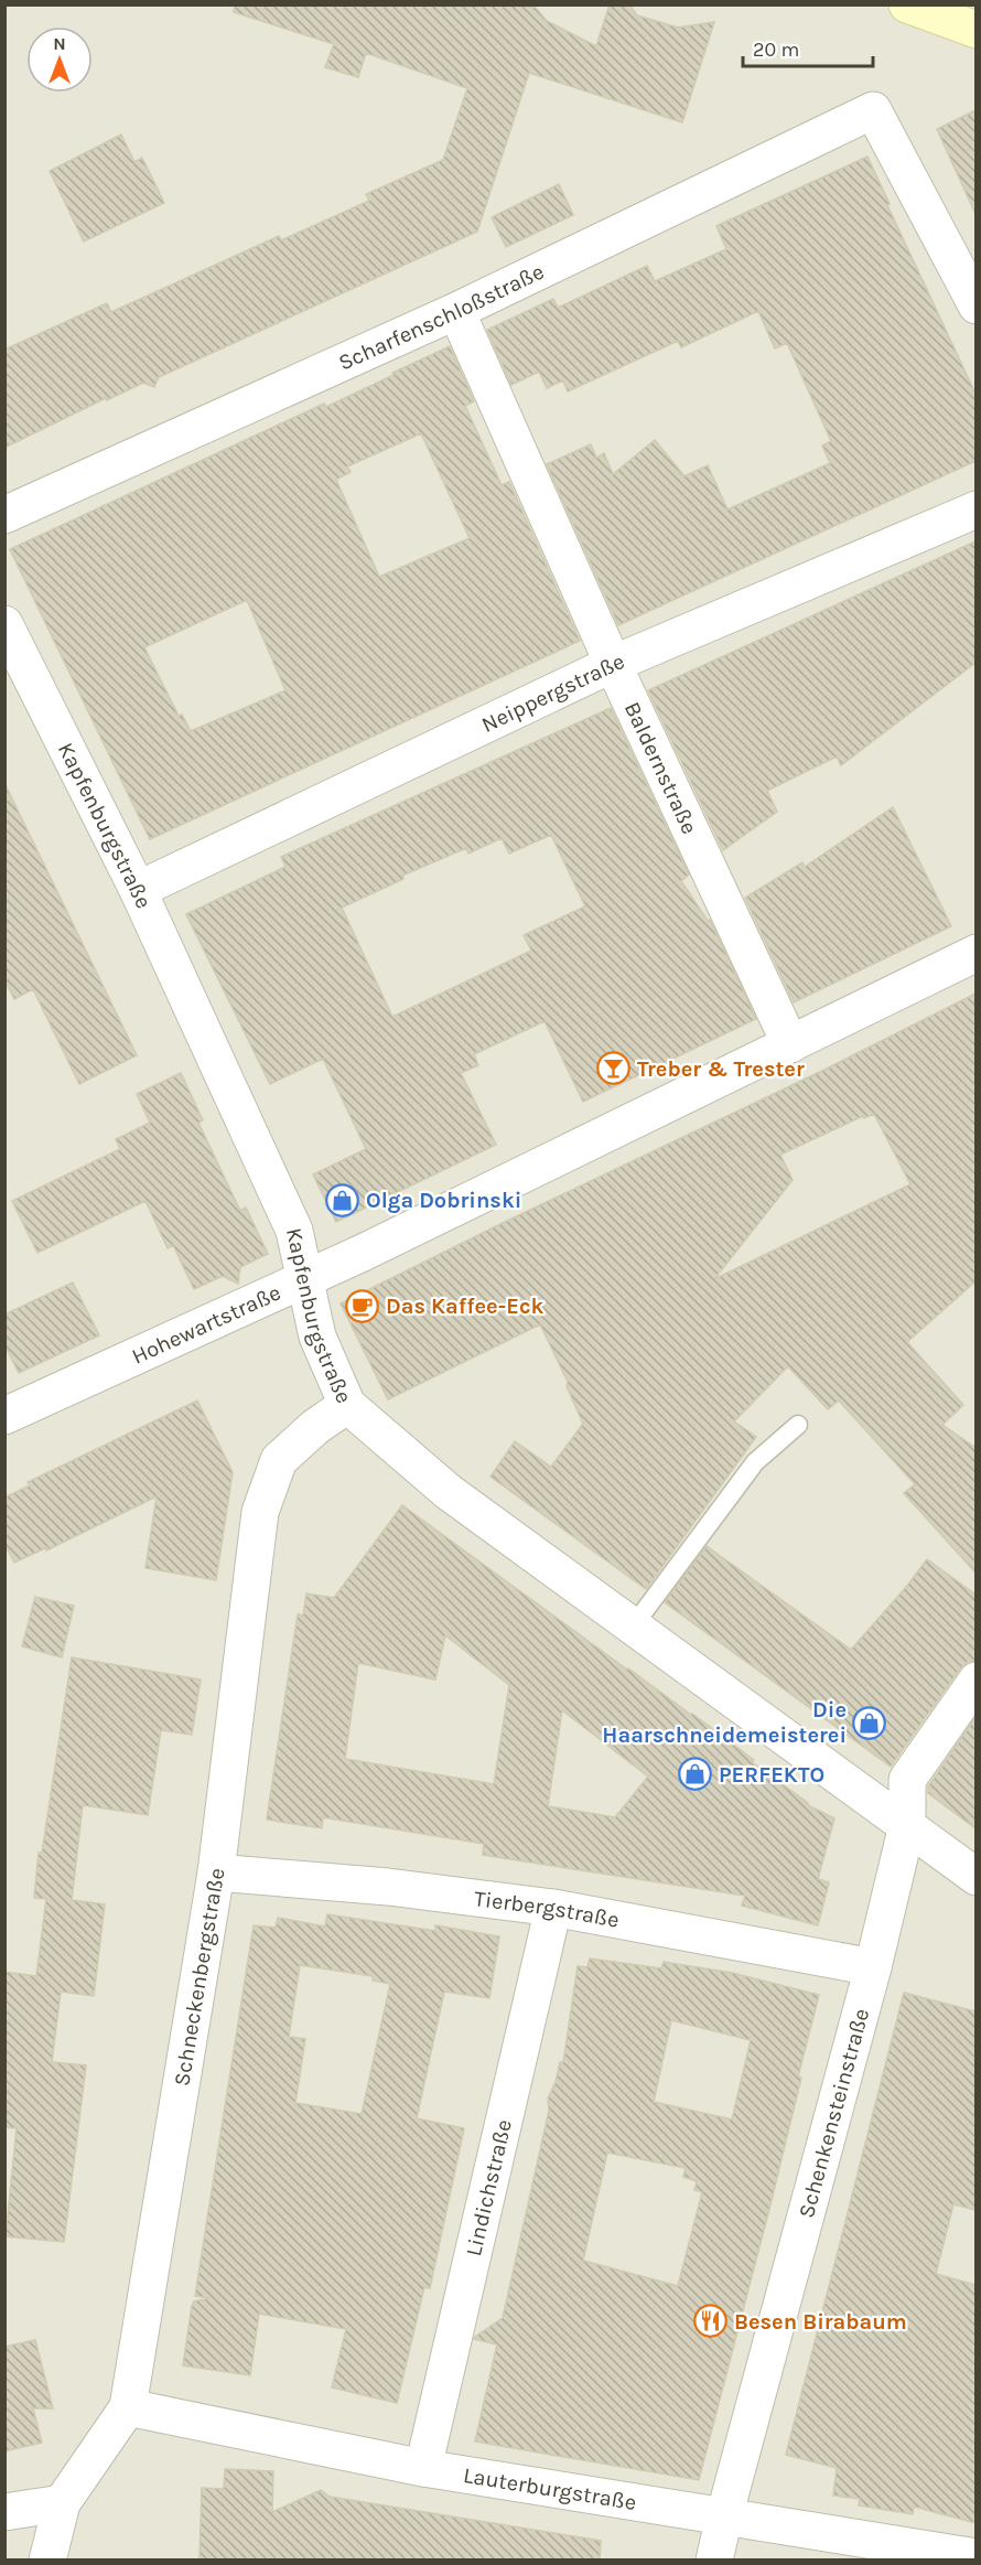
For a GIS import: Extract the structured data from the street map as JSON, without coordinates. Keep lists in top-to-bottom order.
{
  "streets": {
    "street": [
      "Scharfenschloßstraße",
      "Neippergstraße",
      "Baldernstraße",
      "Kapfenburgstraße",
      "Hohewartstraße",
      "Tierbergstraße",
      "Schneckenbergstraße",
      "Schenkensteinstraße",
      "Lindichstraße",
      "Lauterburgstraße"
    ]
  },
  "crossings": [
    ["Scharfenschloßstraße", "Baldernstraße"],
    ["Neippergstraße", "Baldernstraße"],
    ["Neippergstraße", "Kapfenburgstraße"],
    ["Baldernstraße", "Hohewartstraße"],
    ["Kapfenburgstraße", "Hohewartstraße"],
    ["Kapfenburgstraße", "Schneckenbergstraße"],
    ["Kapfenburgstraße", "Schenkensteinstraße"],
    ["Tierbergstraße", "Schneckenbergstraße"],
    ["Tierbergstraße", "Schenkensteinstraße"],
    ["Tierbergstraße", "Lindichstraße"],
    ["Schneckenbergstraße", "Lauterburgstraße"],
    ["Schenkensteinstraße", "Lauterburgstraße"],
    ["Lindichstraße", "Lauterburgstraße"]
  ],
  "places": {
    "bar": ["Treber & Trester"],
    "shop": ["Olga Dobrinski", "Die Haarschneidemeisterei", "PERFEKTO"],
    "cafe": ["Das Kaffee-Eck"],
    "restaurant": ["Besen Birabaum"]
  },
  "scale_bar": "20 m",
  "north": "top"
}
